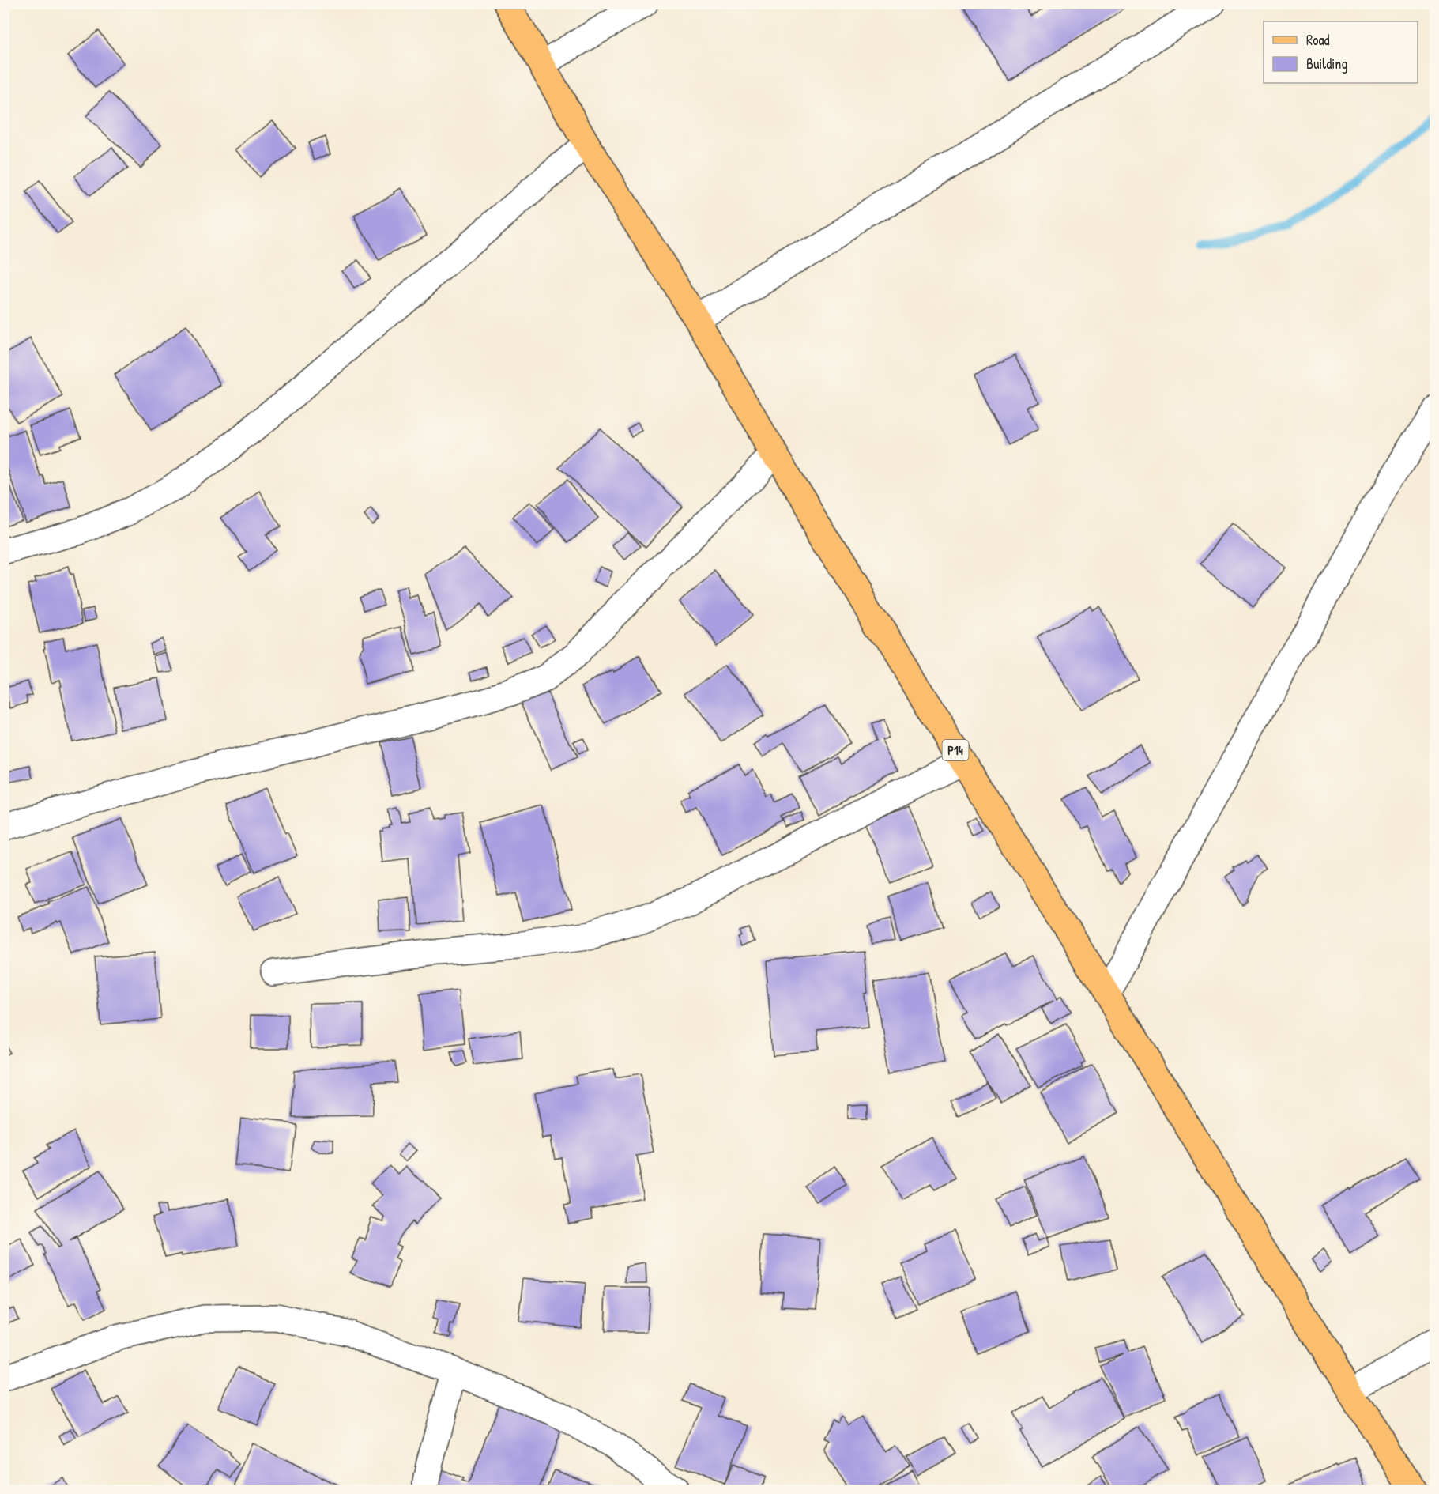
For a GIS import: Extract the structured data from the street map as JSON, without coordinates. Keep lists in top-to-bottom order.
{
  "streets": {
    "main road": ["P14"]
  },
  "legend": ["Road", "Building"]
}
